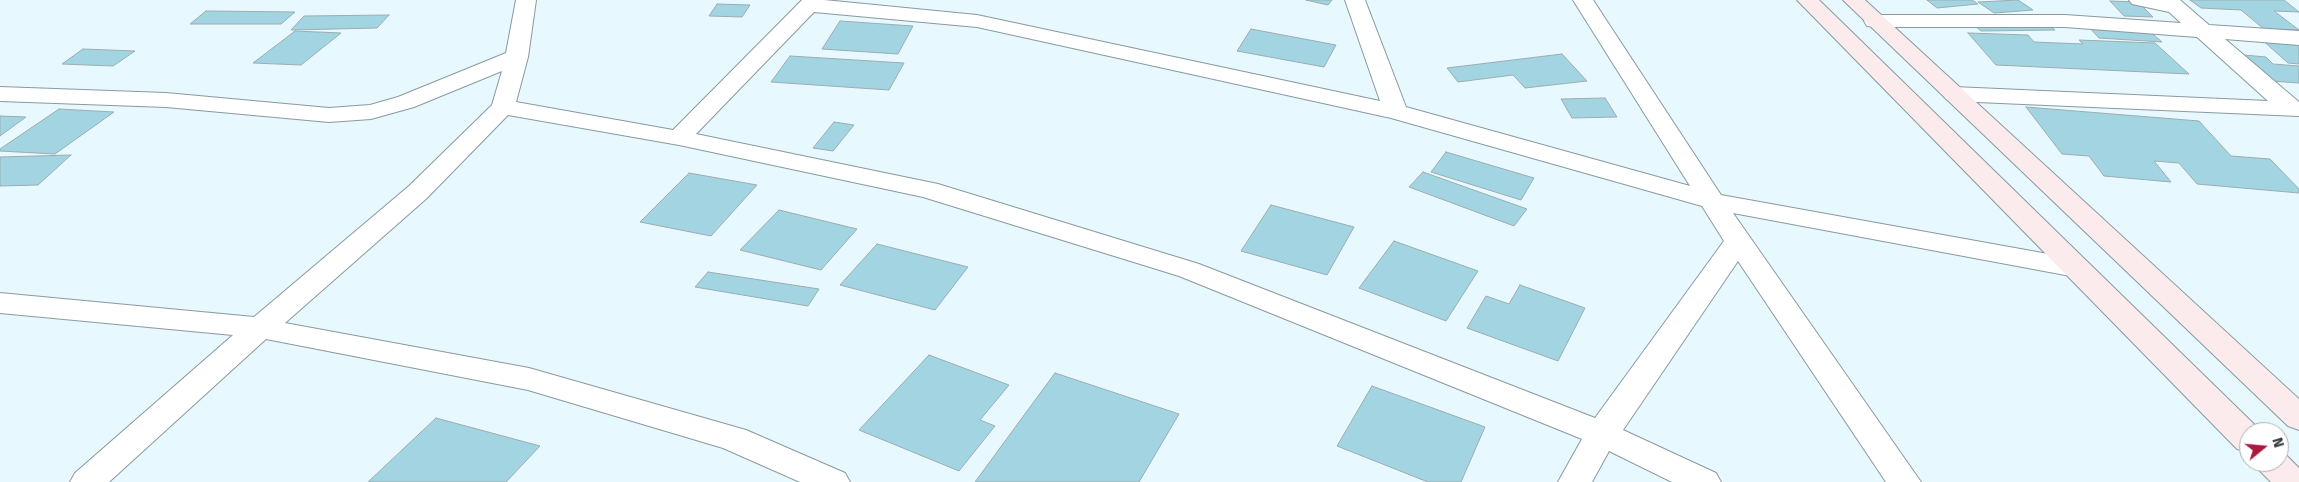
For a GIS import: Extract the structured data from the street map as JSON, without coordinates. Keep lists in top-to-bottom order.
{
  "north": "right"
}
